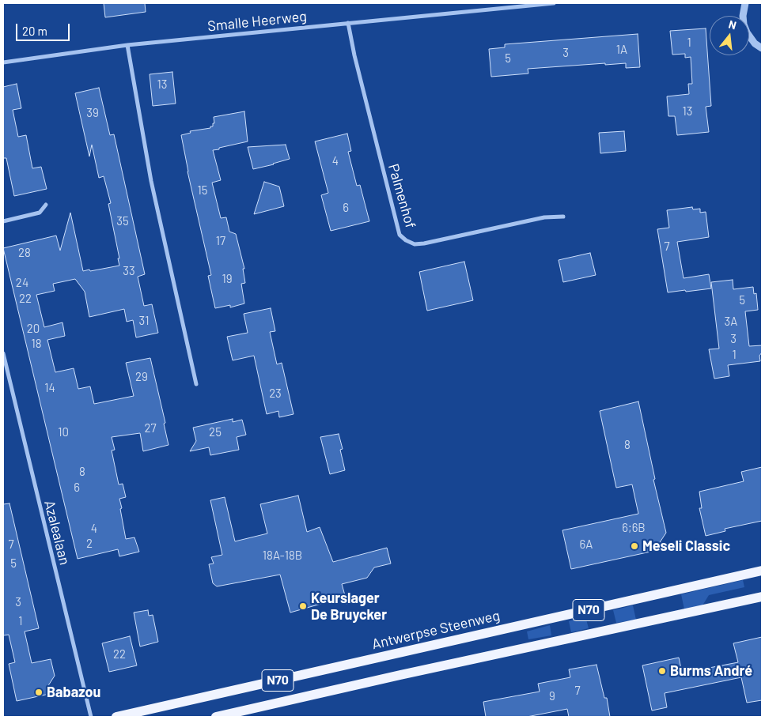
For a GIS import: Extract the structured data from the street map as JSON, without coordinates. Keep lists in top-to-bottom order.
{
  "streets": {
    "main road": ["N70", "Antwerpse Steenweg"],
    "street": ["Smalle Heerweg", "Palmenhof", "Azalealaan"]
  },
  "crossings": [
    ["Smalle Heerweg", "Palmenhof"]
  ],
  "places": [
    "Meseli Classic",
    "Keurslager De Bruycker",
    "Burms André",
    "Babazou"
  ],
  "house_numbers": [
    "1",
    "1A",
    "3",
    "5",
    "13",
    "13",
    "39",
    "4",
    "15",
    "6",
    "35",
    "17",
    "7",
    "28",
    "33",
    "19",
    "24",
    "22",
    "5",
    "31",
    "3A",
    "20",
    "3",
    "18",
    "1",
    "29",
    "14",
    "23",
    "27",
    "10",
    "25",
    "8",
    "8",
    "6",
    "6;6B",
    "4",
    "2",
    "7",
    "6A",
    "18A-18B",
    "5",
    "3",
    "1",
    "22",
    "7",
    "9"
  ],
  "scale_bar": "20 m",
  "north": "top"
}
